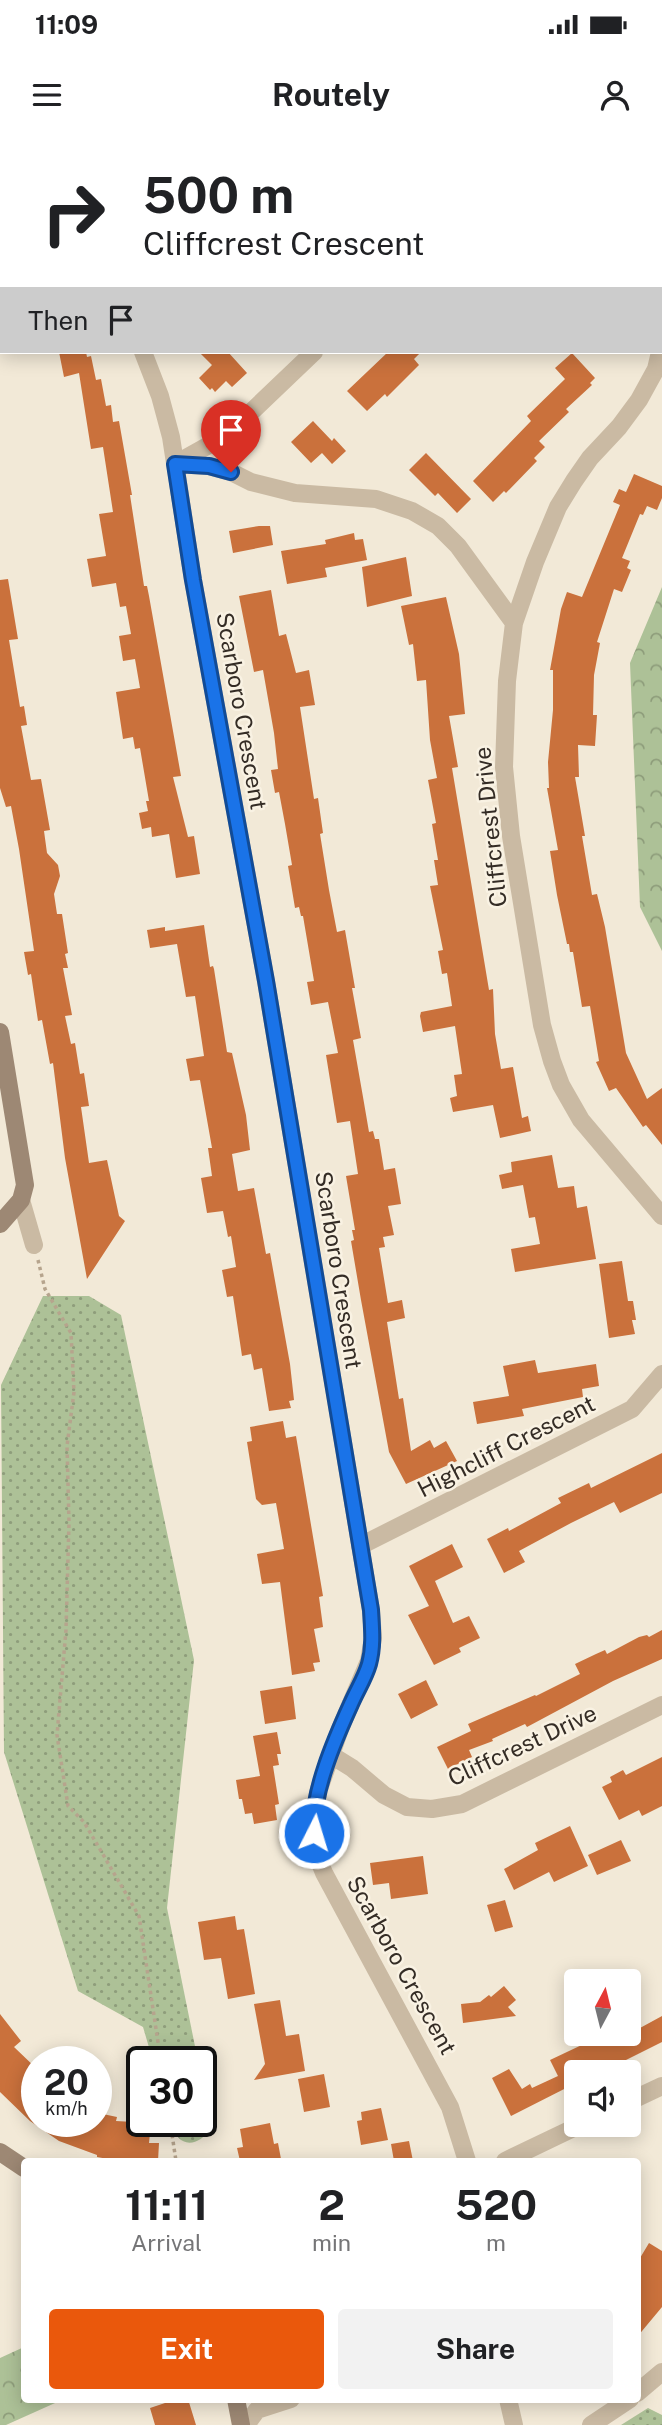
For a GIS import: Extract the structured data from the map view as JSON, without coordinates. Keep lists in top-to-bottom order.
{
  "streets": {
    "street": ["Scarboro Crescent", "Cliffcrest Drive", "Highcliff Crescent"]
  },
  "crossings": [
    ["Scarboro Crescent", "Cliffcrest Drive"],
    ["Scarboro Crescent", "Highcliff Crescent"]
  ],
  "north": "top",
  "page": {
    "status": "11:09",
    "header": "Routely",
    "turn": ["500 m", "Cliffcrest Crescent"],
    "then": "Then",
    "speed": "20 km/h",
    "limit": "30",
    "eta": [
      "11:11",
      "Arrival",
      "2",
      "min",
      "520",
      "m"
    ],
    "buttons": ["Exit", "Share"]
  }
}
